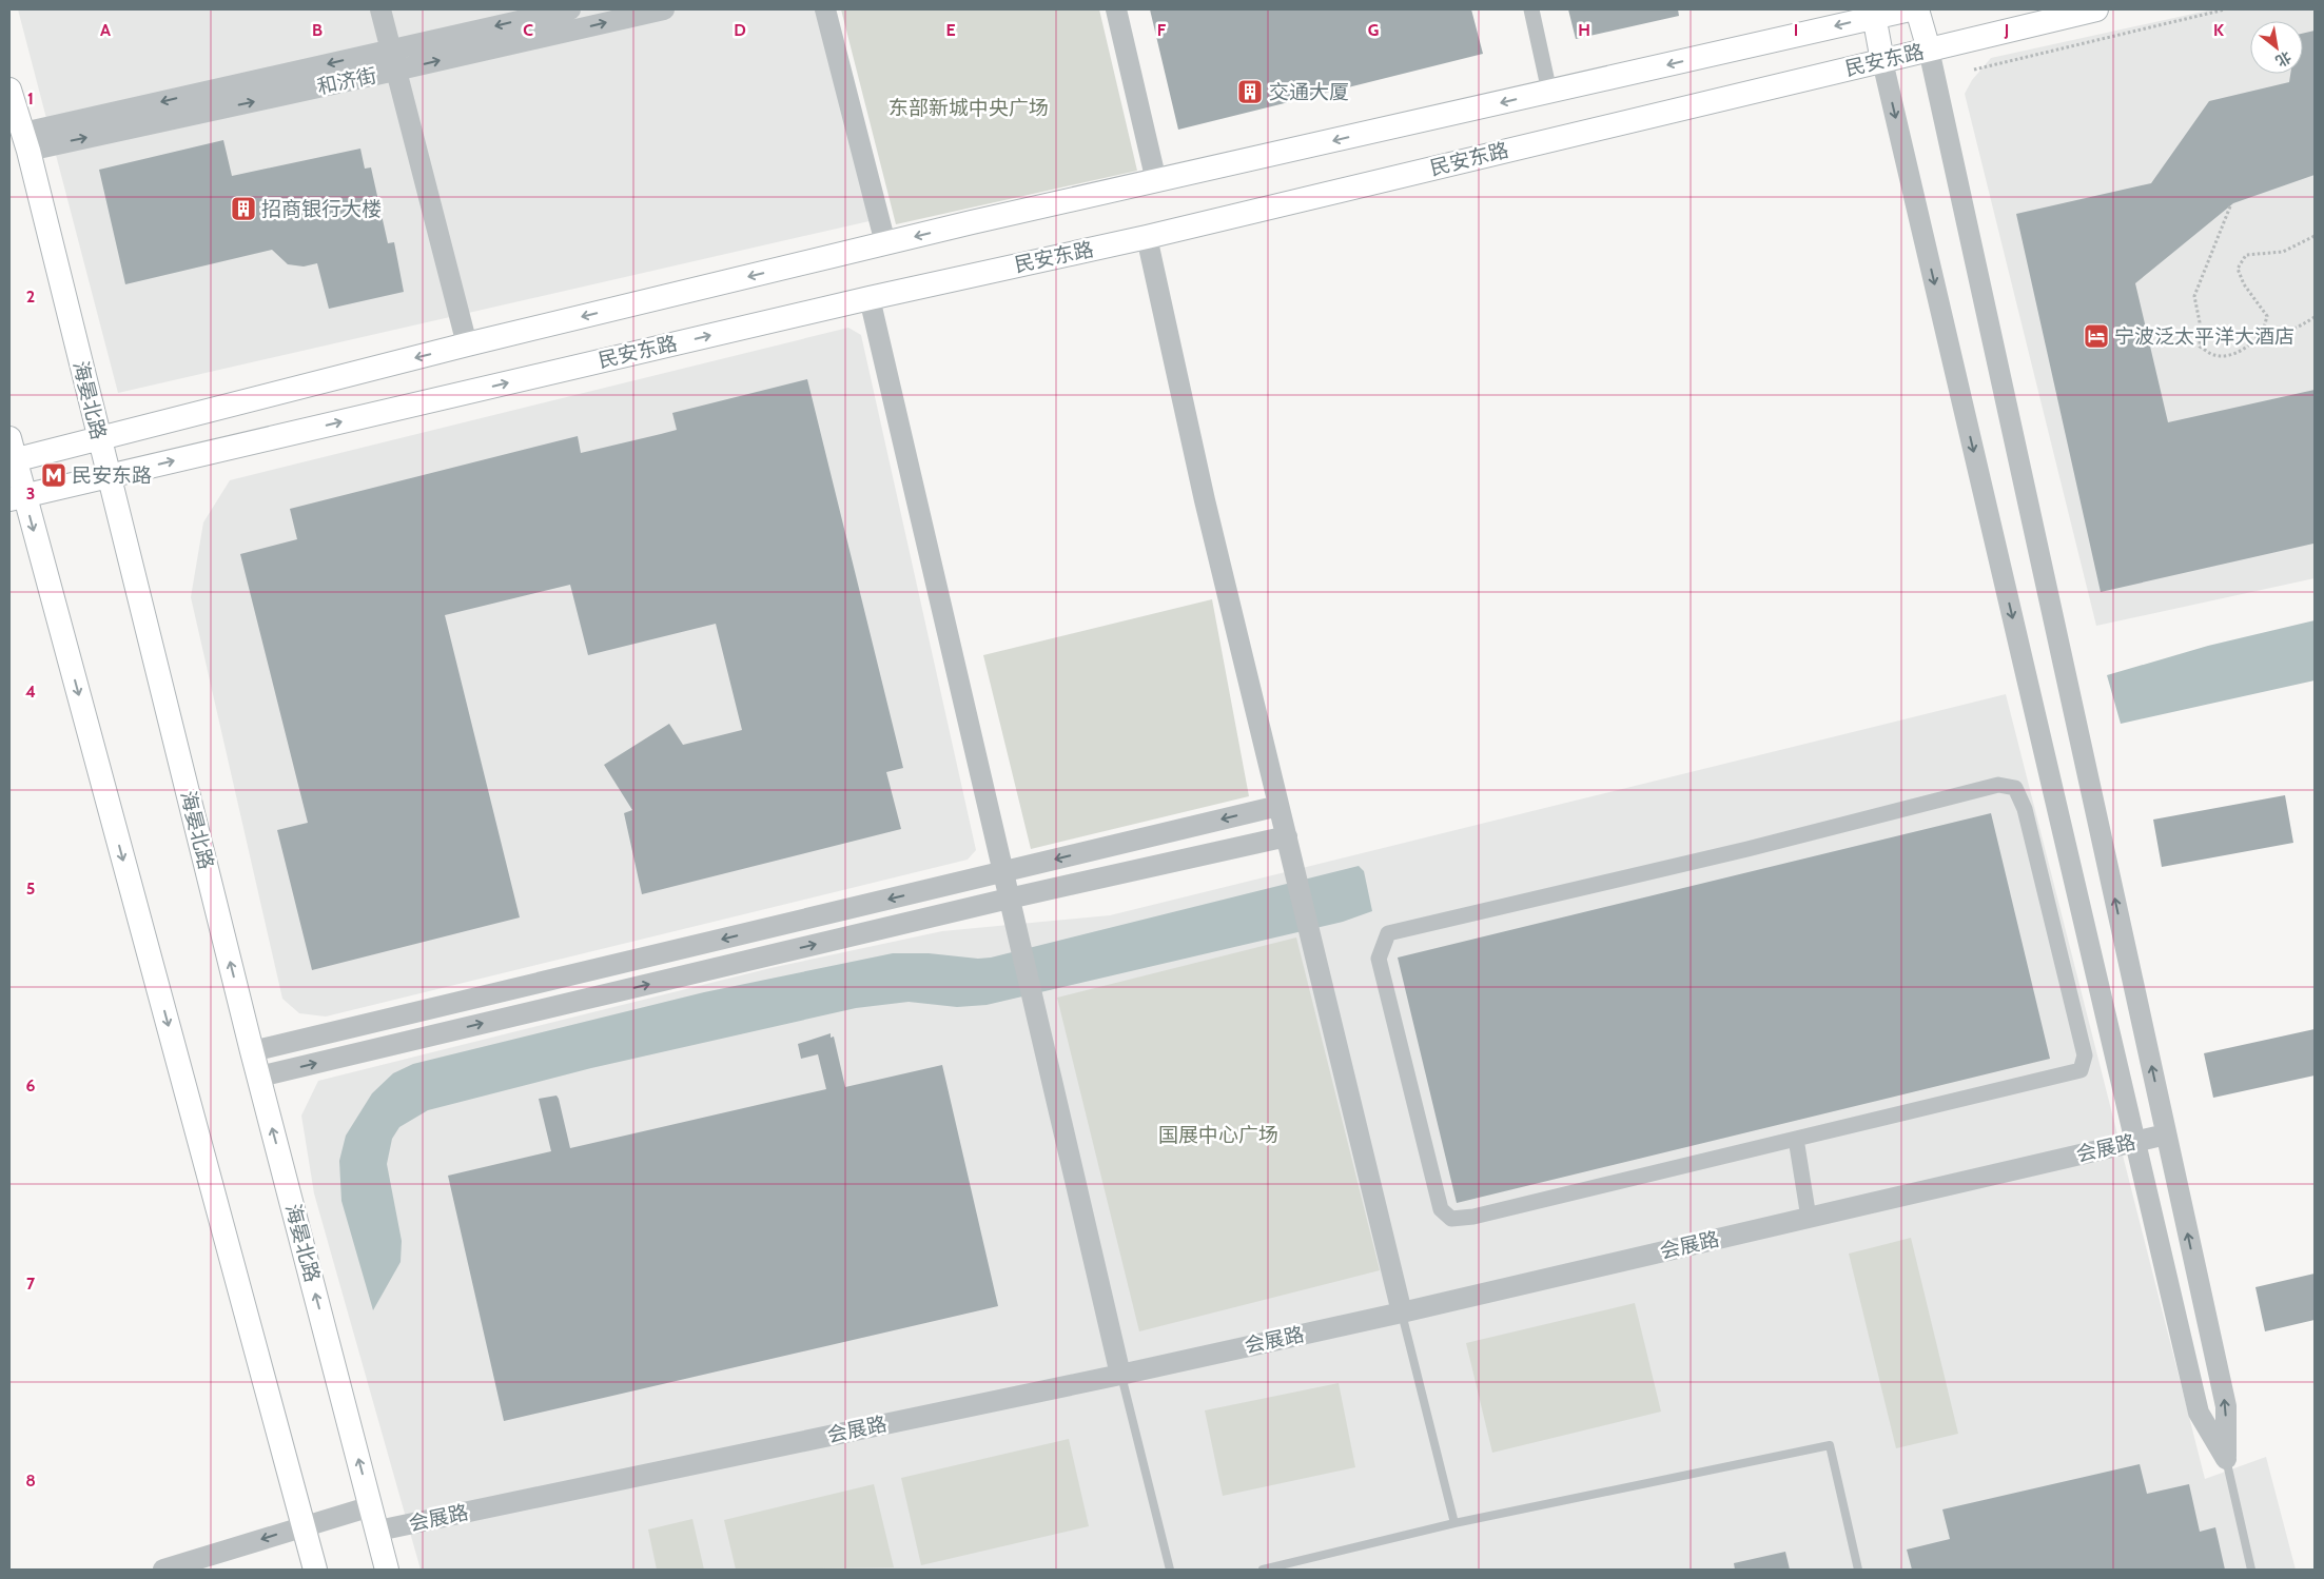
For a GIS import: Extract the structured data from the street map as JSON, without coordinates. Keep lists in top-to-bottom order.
{
  "streets": {
    "main road": ["民安东路", "海晏北路"],
    "street": ["和济街", "会展路"]
  },
  "crossings": [
    ["民安东路", "海晏北路"],
    ["和济街", "海晏北路"],
    ["海晏北路", "会展路"]
  ],
  "parks": ["东部新城中央广场", "国展中心广场"],
  "places": {
    "building": ["交通大厦", "招商银行大楼"],
    "hotel": ["宁波泛太平洋大酒店"],
    "metro station": ["民安东路"]
  },
  "north": "bottom right",
  "grid": {
    "columns": [
      "A",
      "B",
      "C",
      "D",
      "E",
      "F",
      "G",
      "H",
      "I",
      "J",
      "K"
    ],
    "rows": [
      "1",
      "2",
      "3",
      "4",
      "5",
      "6",
      "7",
      "8"
    ]
  }
}
